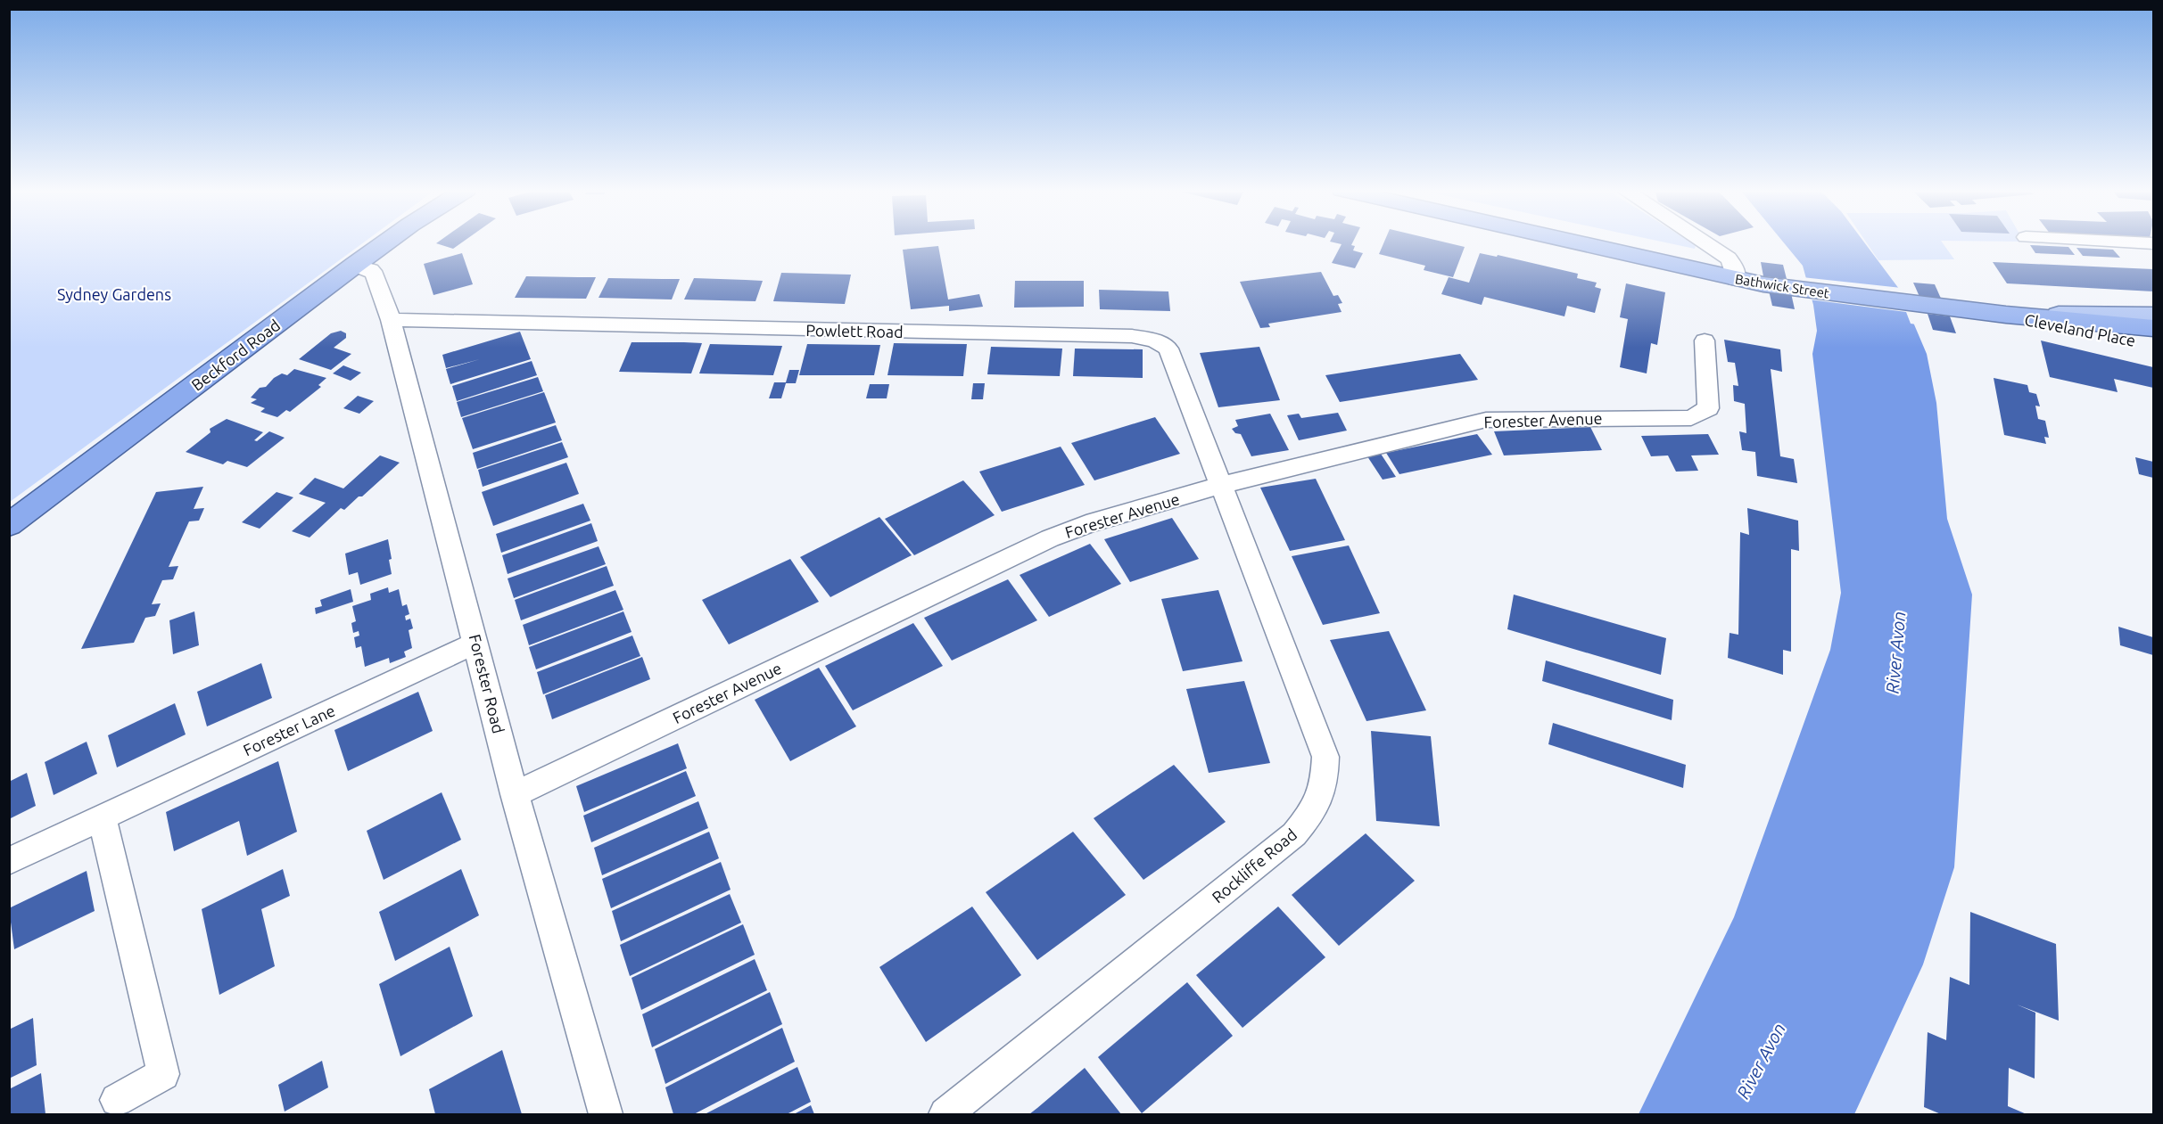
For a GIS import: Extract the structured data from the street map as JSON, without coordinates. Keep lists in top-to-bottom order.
{
  "streets": {
    "highway": ["Bathwick Street", "Cleveland Place", "Beckford Road"],
    "street": [
      "Powlett Road",
      "Forester Avenue",
      "Forester Road",
      "Forester Lane",
      "Rockliffe Road"
    ]
  },
  "crossings": [
    ["Bathwick Street", "Cleveland Place"],
    ["Powlett Road", "Forester Avenue"],
    ["Powlett Road", "Forester Road"],
    ["Powlett Road", "Rockliffe Road"],
    ["Beckford Road", "Forester Road"],
    ["Forester Avenue", "Forester Road"],
    ["Forester Avenue", "Rockliffe Road"],
    ["Forester Road", "Forester Lane"]
  ],
  "water": ["River Avon"],
  "parks": ["Sydney Gardens"]
}
